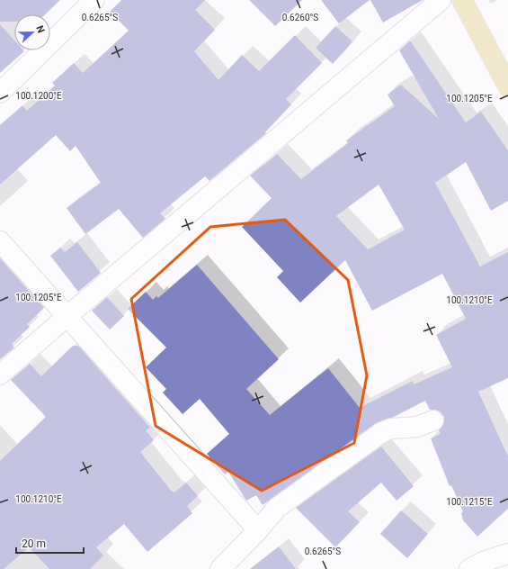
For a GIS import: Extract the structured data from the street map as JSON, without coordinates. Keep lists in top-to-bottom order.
{
  "scale_bar": "20 m",
  "north": "right",
  "coordinates": [
    "0.6265°S",
    "0.6260°S",
    "100.1200°E",
    "100.1205°E",
    "100.1210°E",
    "100.1215°E"
  ]
}
